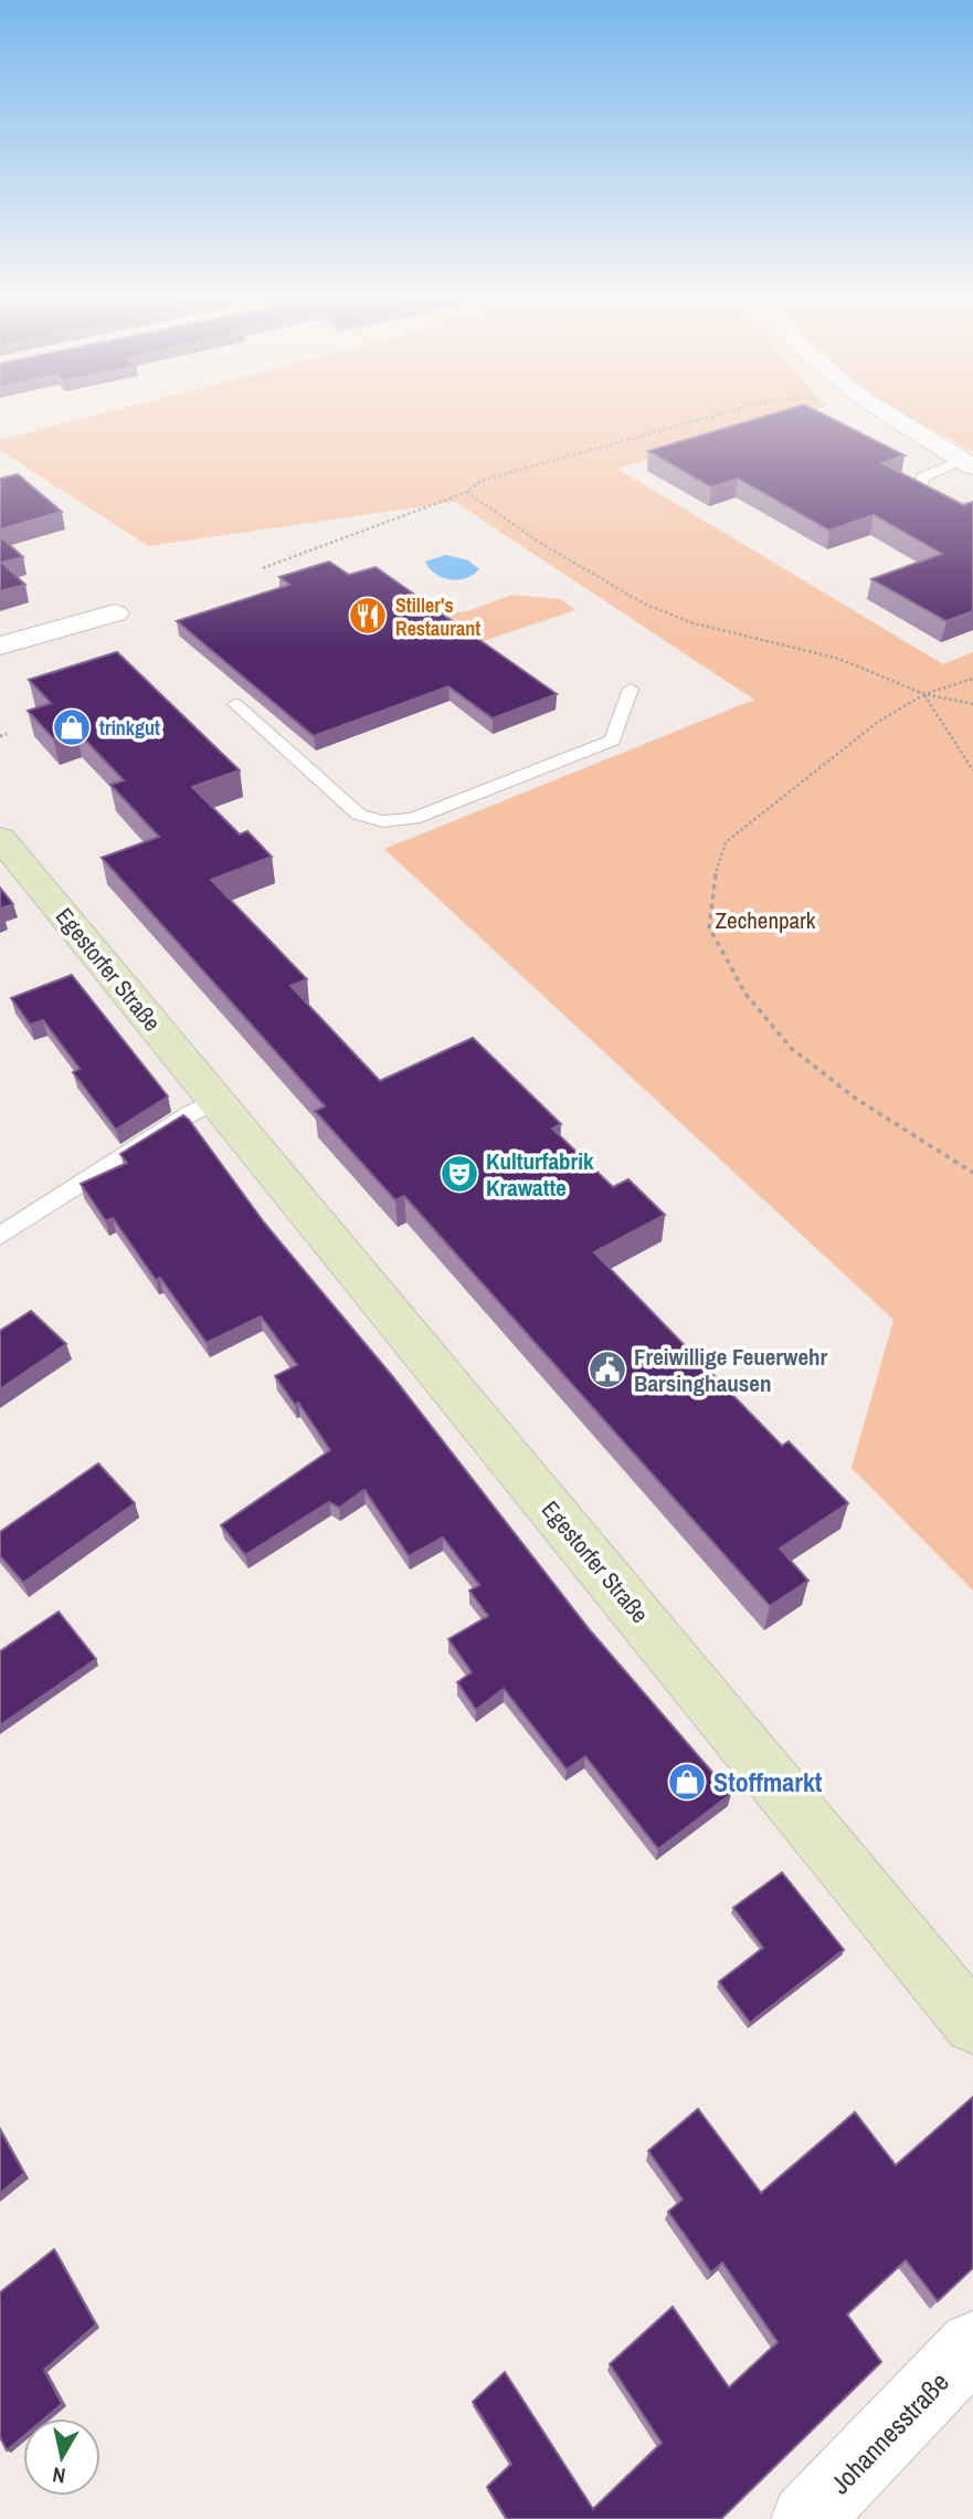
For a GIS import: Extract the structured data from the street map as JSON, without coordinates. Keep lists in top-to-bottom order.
{
  "streets": {
    "main road": ["Egestorfer Straße"],
    "street": ["Johannesstraße"]
  },
  "parks": ["Zechenpark"],
  "places": {
    "restaurant": ["Stiller's Restaurant"],
    "shop": ["trinkgut", "Stoffmarkt"],
    "theatre": ["Kulturfabrik Krawatte"],
    "public building": ["Freiwillige Feuerwehr Barsinghausen"]
  },
  "north": "bottom"
}
